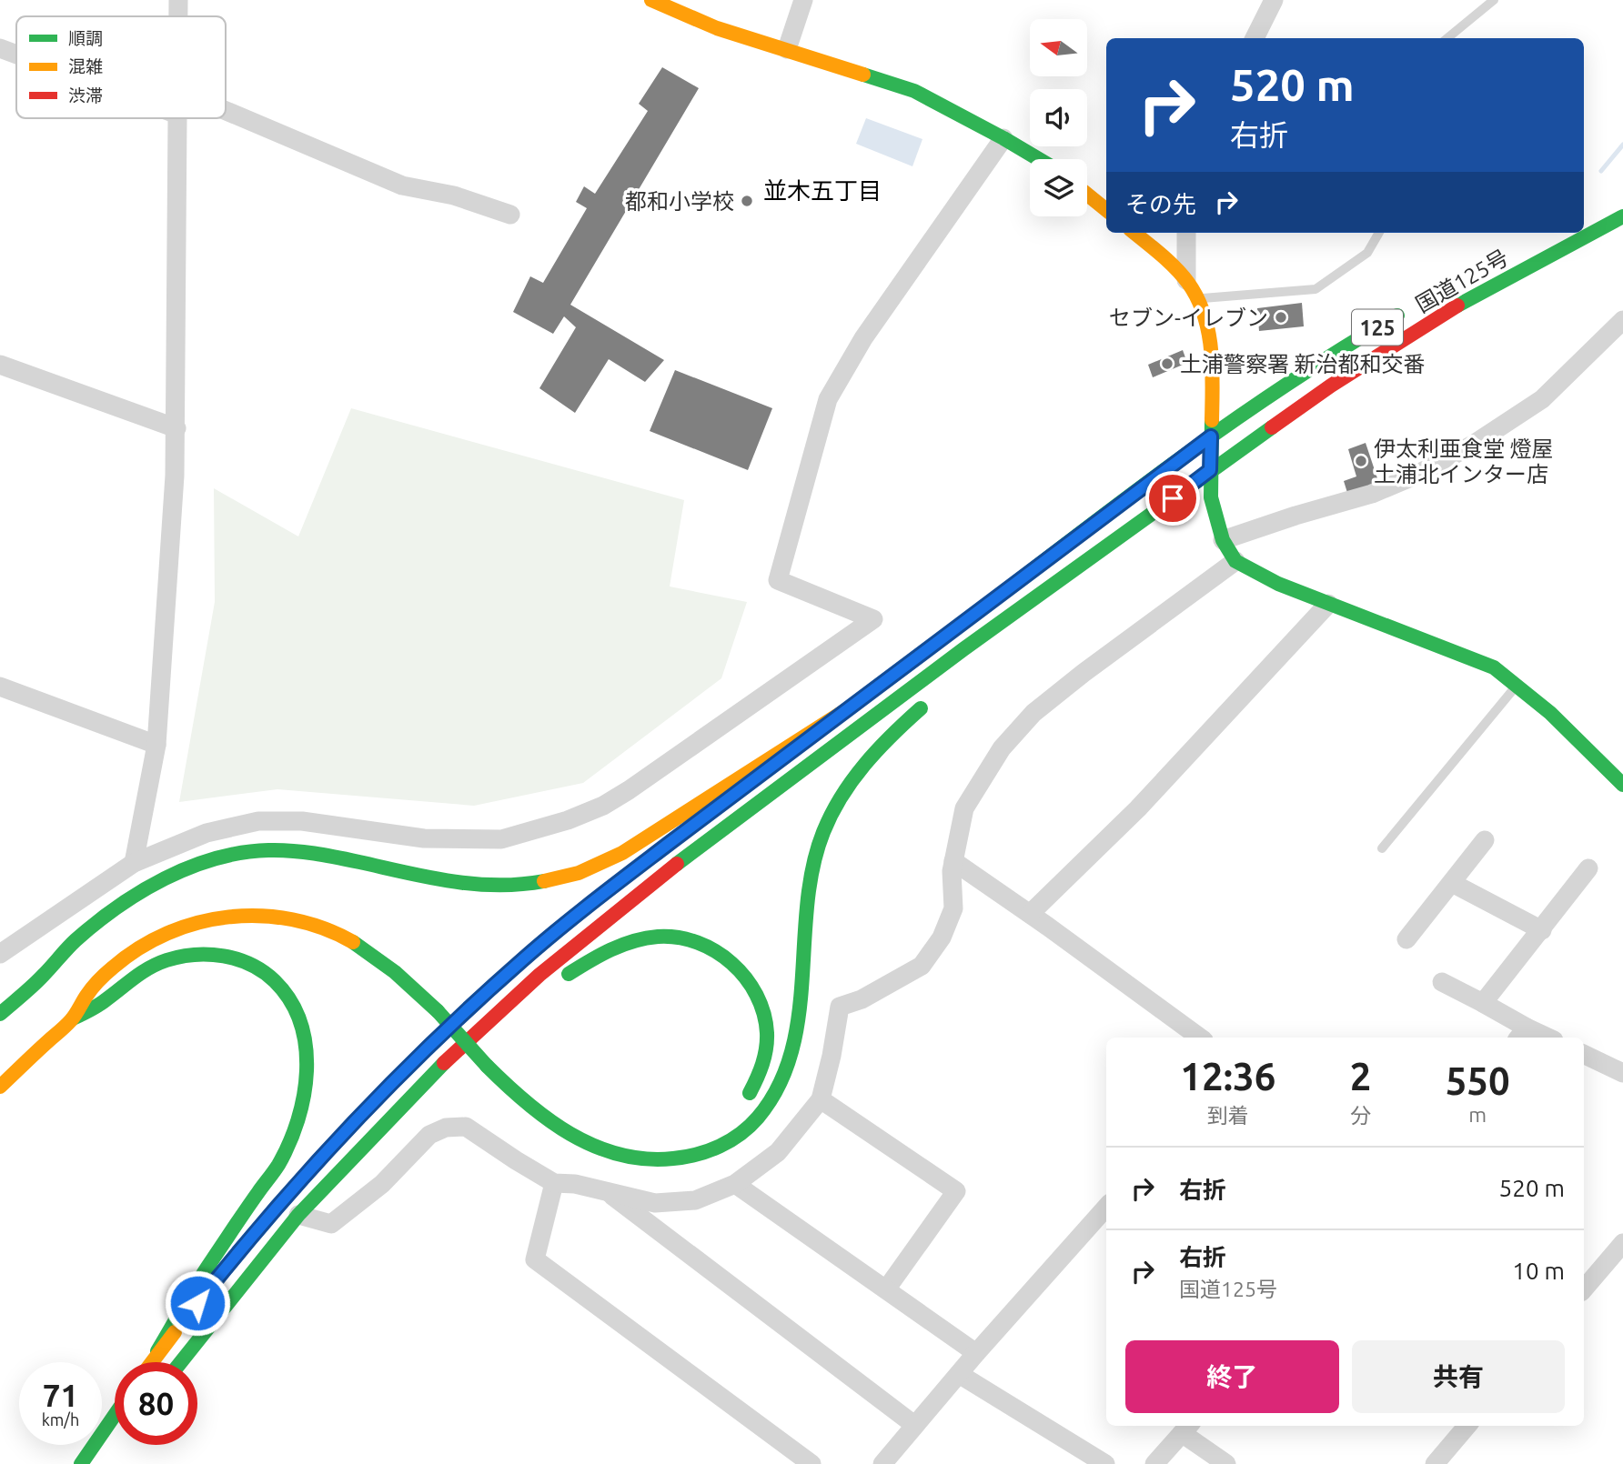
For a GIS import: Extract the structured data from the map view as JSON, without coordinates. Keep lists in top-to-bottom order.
{
  "streets": {
    "main road": ["国道125号", "125"]
  },
  "districts": ["並木五丁目"],
  "places": [
    "都和小学校",
    "セブン-イレブン",
    "土浦警察署 新治都和交番",
    "伊太利亜食堂 燈屋 土浦北インター店"
  ],
  "legend": ["順調", "混雑", "渋滞"],
  "north": "left",
  "page": {
    "turn": ["520 m", "右折"],
    "then": "その先",
    "eta": [
      "12:36",
      "到着",
      "2",
      "分",
      "550",
      "m"
    ],
    "list": [
      {
        "name": "右折",
        "value": "520 m"
      },
      {
        "name": "右折",
        "note": "国道125号",
        "value": "10 m"
      }
    ],
    "buttons": ["終了", "共有"],
    "speed": "71 km/h",
    "limit": "80"
  }
}
